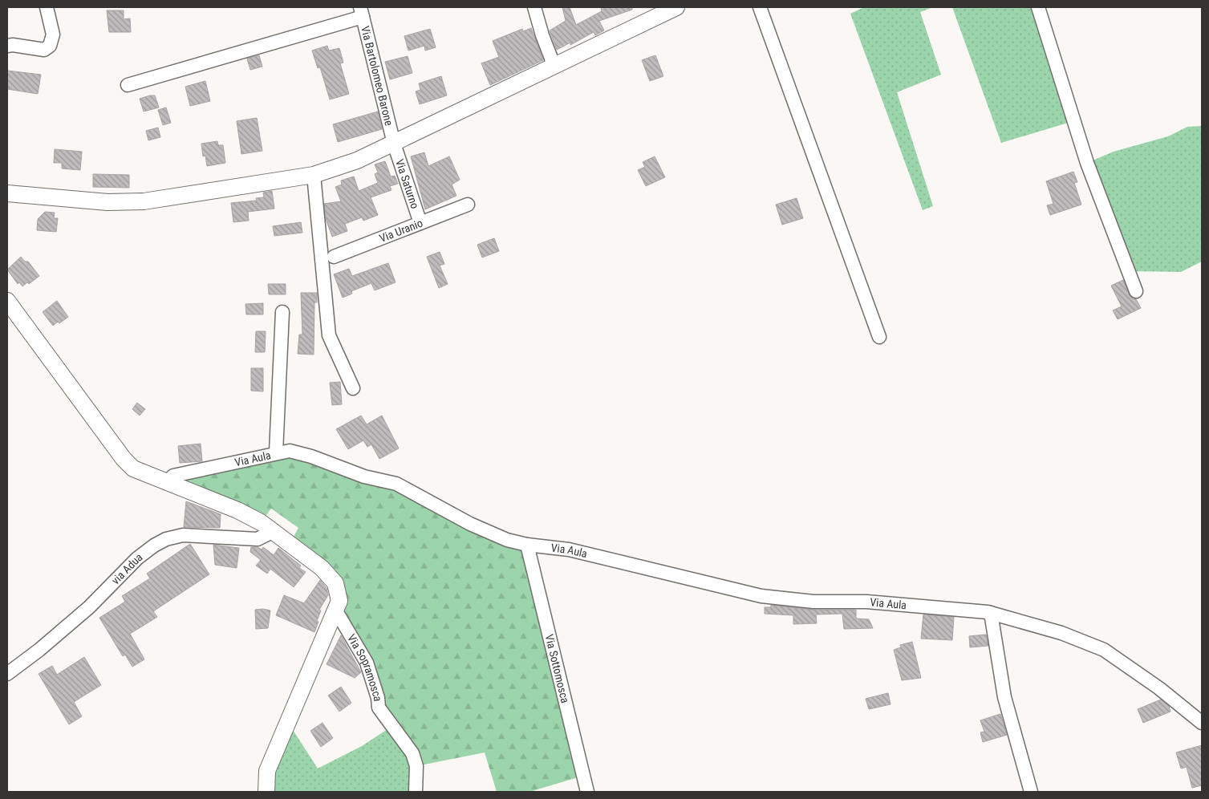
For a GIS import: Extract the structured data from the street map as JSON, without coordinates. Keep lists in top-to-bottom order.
{
  "streets": {
    "street": [
      "Via Bartolomeo Barone",
      "Via Saturno",
      "Via Uranio",
      "Via Aula",
      "via Adua",
      "Via Sottomosca",
      "Via Sopramosca"
    ]
  },
  "crossings": [
    ["Via Bartolomeo Barone", "Via Saturno"],
    ["Via Saturno", "Via Uranio"],
    ["Via Aula", "Via Sottomosca"]
  ]
}
